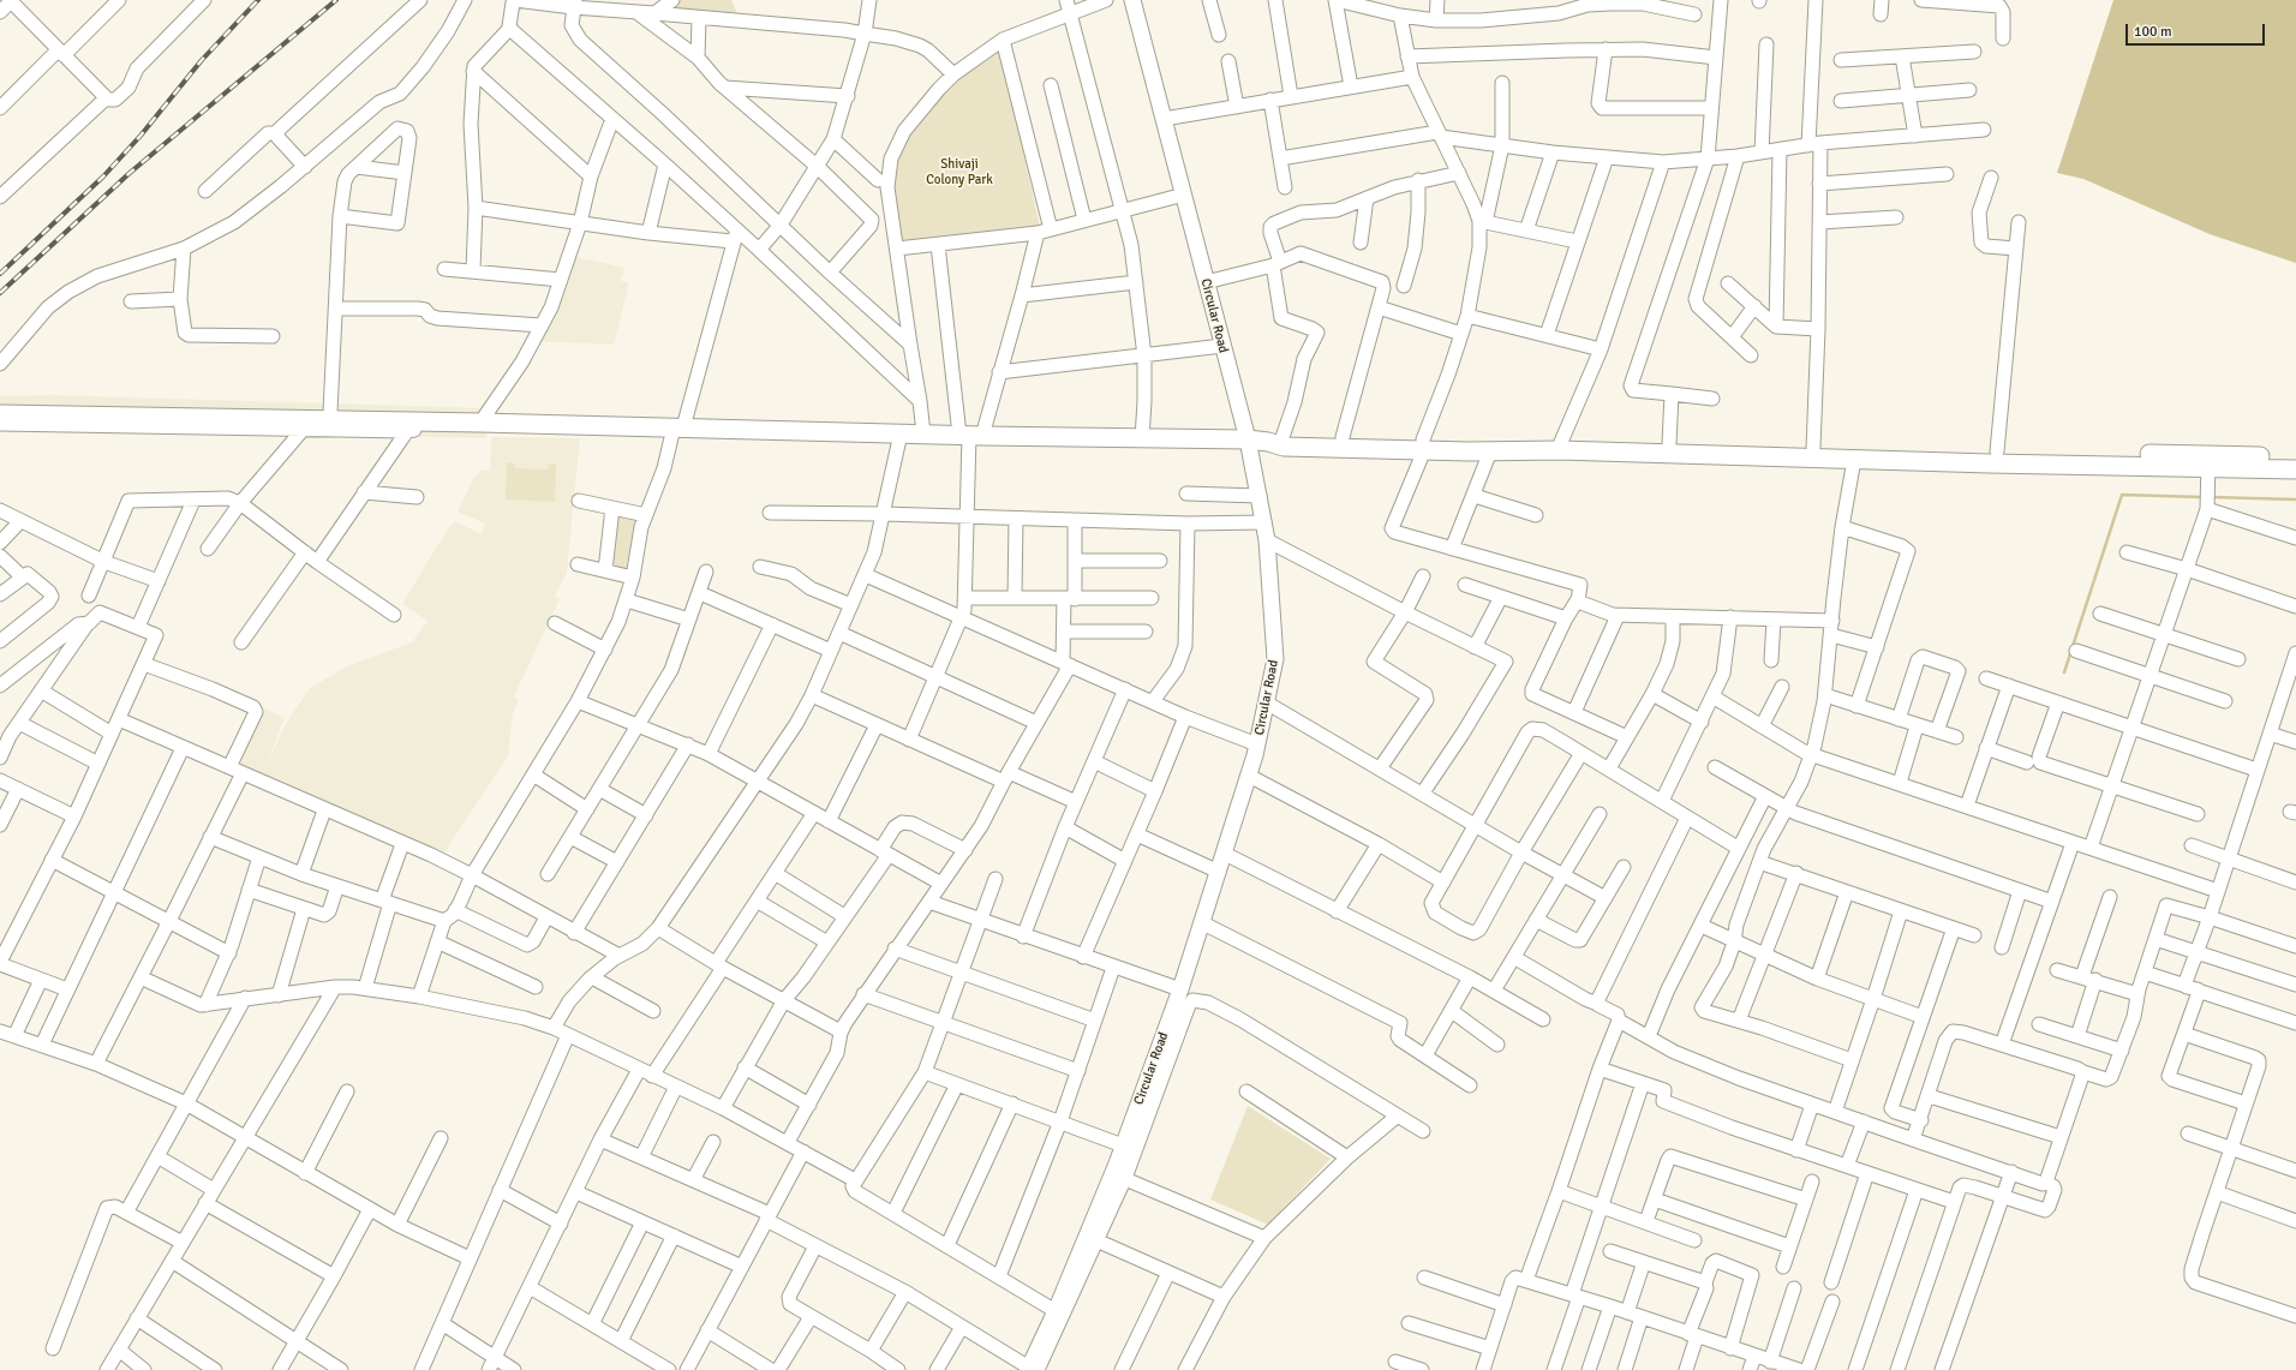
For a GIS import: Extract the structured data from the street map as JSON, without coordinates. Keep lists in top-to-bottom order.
{
  "streets": {
    "main road": ["Circular Road"]
  },
  "parks": ["Shivaji Colony Park"],
  "scale_bar": "100 m"
}
